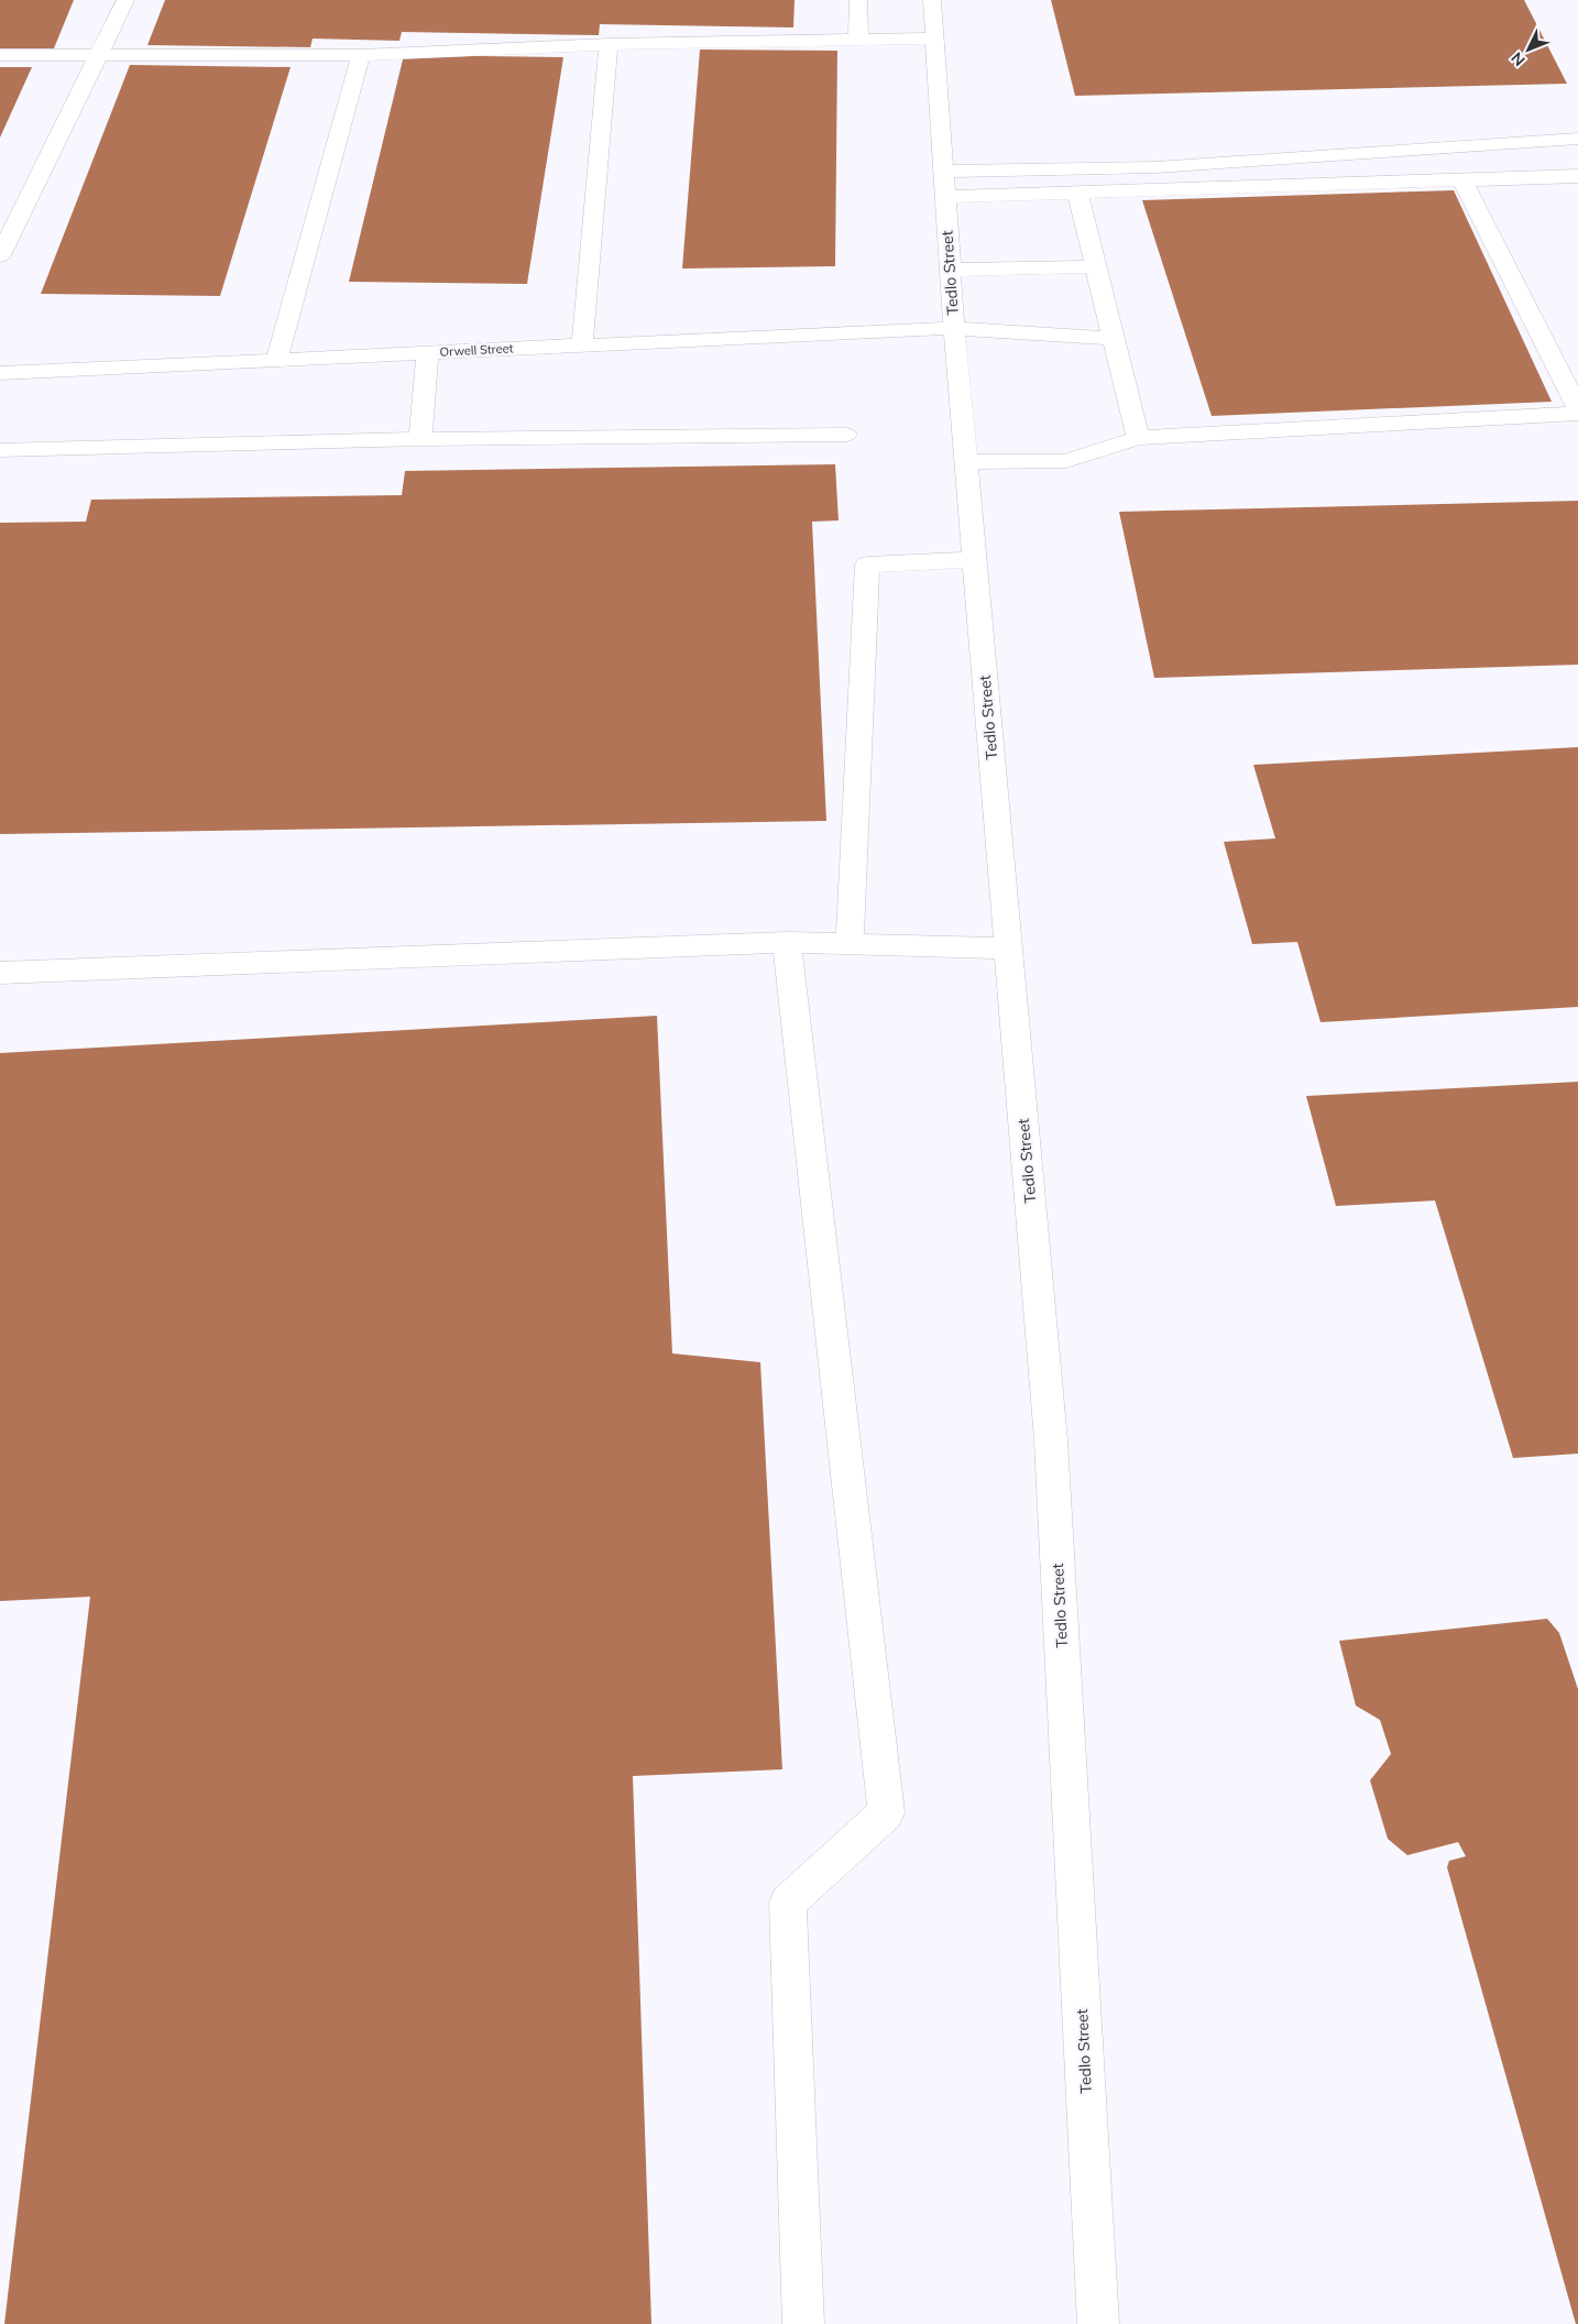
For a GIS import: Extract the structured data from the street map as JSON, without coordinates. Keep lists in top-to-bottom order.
{
  "streets": {
    "street": ["Tedlo Street", "Orwell Street"]
  },
  "crossings": [
    ["Tedlo Street", "Orwell Street"]
  ],
  "north": "bottom left"
}
